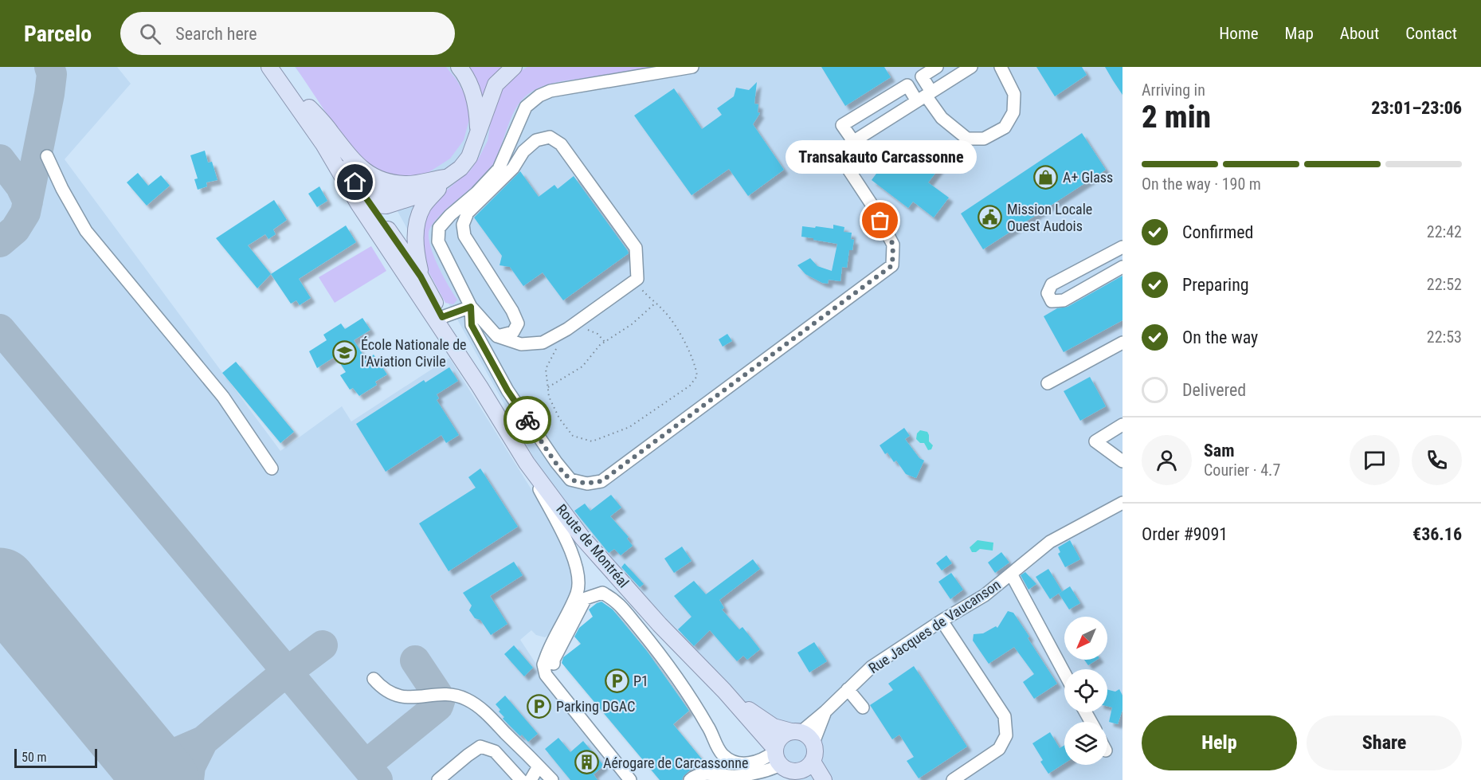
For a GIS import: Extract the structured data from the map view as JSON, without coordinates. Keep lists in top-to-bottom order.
{
  "streets": {
    "main road": ["Route de Montréal"],
    "street": ["Rue Jacques de Vaucanson"]
  },
  "crossings": [
    ["Route de Montréal", "Rue Jacques de Vaucanson"]
  ],
  "places": {
    "shop": ["A+ Glass"],
    "public building": ["Mission Locale Ouest Audois"],
    "other": ["Transakauto Carcassonne"],
    "school or university": ["École Nationale de l'Aviation Civile"],
    "parking": ["P1", "Parking DGAC"],
    "building": ["Aérogare de Carcassonne"]
  },
  "scale_bar": "50 m",
  "north": "bottom left",
  "page": {
    "header": "Parcelo",
    "search": "Search here",
    "nav": [
      "Home",
      "Map",
      "About",
      "Contact"
    ],
    "heading": ["2 min", "Arriving in", "23:01–23:06"],
    "panel": [
      "Sam",
      "Courier · 4.7",
      "Order #9091",
      "€36.16"
    ],
    "bubble": "Transakauto Carcassonne",
    "bar": "On the way · 190 m",
    "list": [
      ["Confirmed", "22:42"],
      ["Preparing", "22:52"],
      ["On the way", "22:53"],
      "Delivered"
    ],
    "buttons": ["Help", "Share"],
    "scale": "50 m"
  }
}
